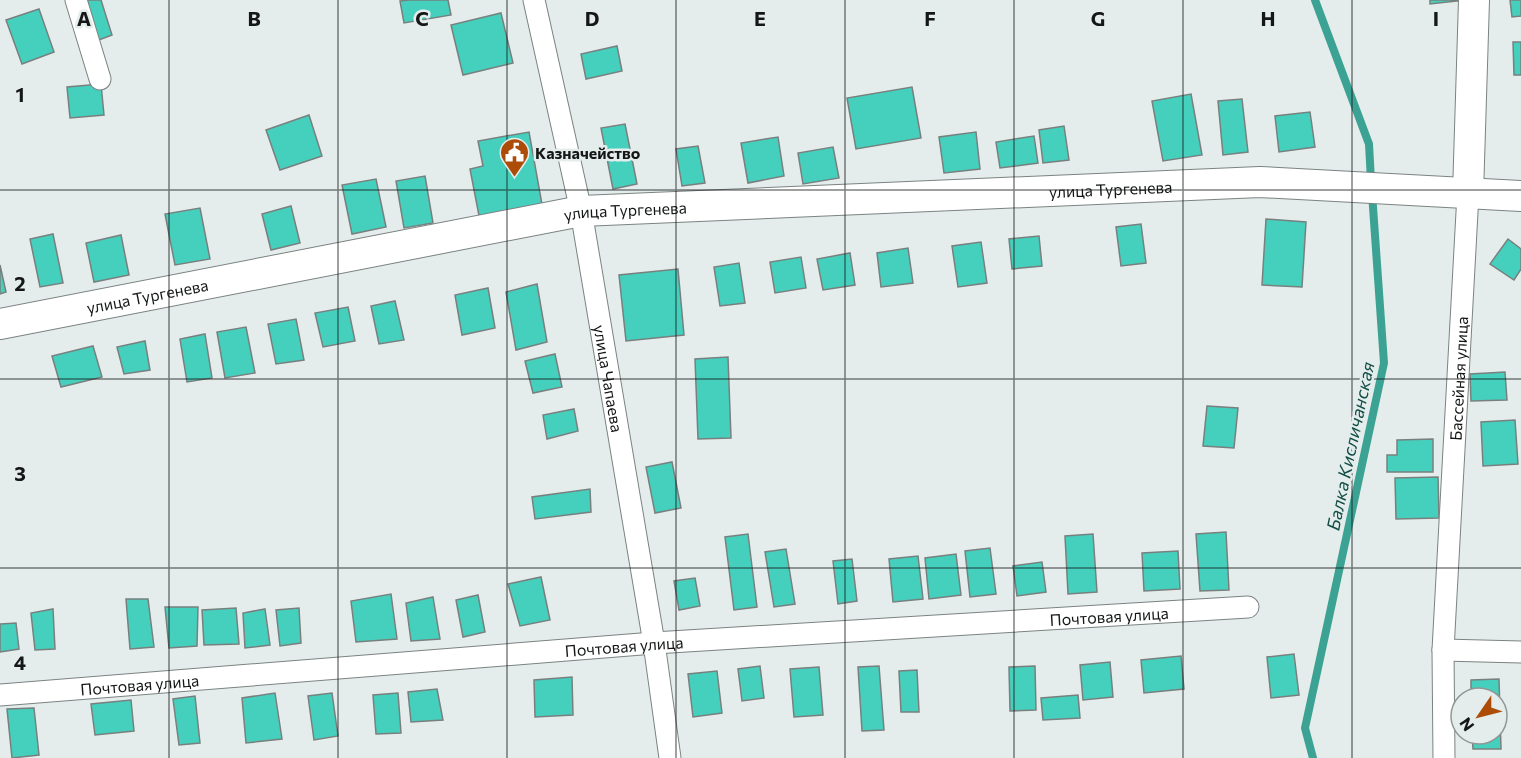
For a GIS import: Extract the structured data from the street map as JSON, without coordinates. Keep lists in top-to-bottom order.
{
  "streets": {
    "main road": ["улица Тургенева", "Бассейная улица"],
    "street": ["улица Чапаева", "Почтовая улица"]
  },
  "crossings": [
    ["улица Тургенева", "улица Чапаева"],
    ["улица Тургенева", "Бассейная улица"],
    ["улица Чапаева", "Почтовая улица"]
  ],
  "water": ["Балка Кисличанская"],
  "places": {
    "public building": ["Казначейство"]
  },
  "north": "bottom left",
  "grid": {
    "columns": [
      "A",
      "B",
      "C",
      "D",
      "E",
      "F",
      "G",
      "H",
      "I"
    ],
    "rows": [
      "1",
      "2",
      "3",
      "4"
    ]
  }
}
